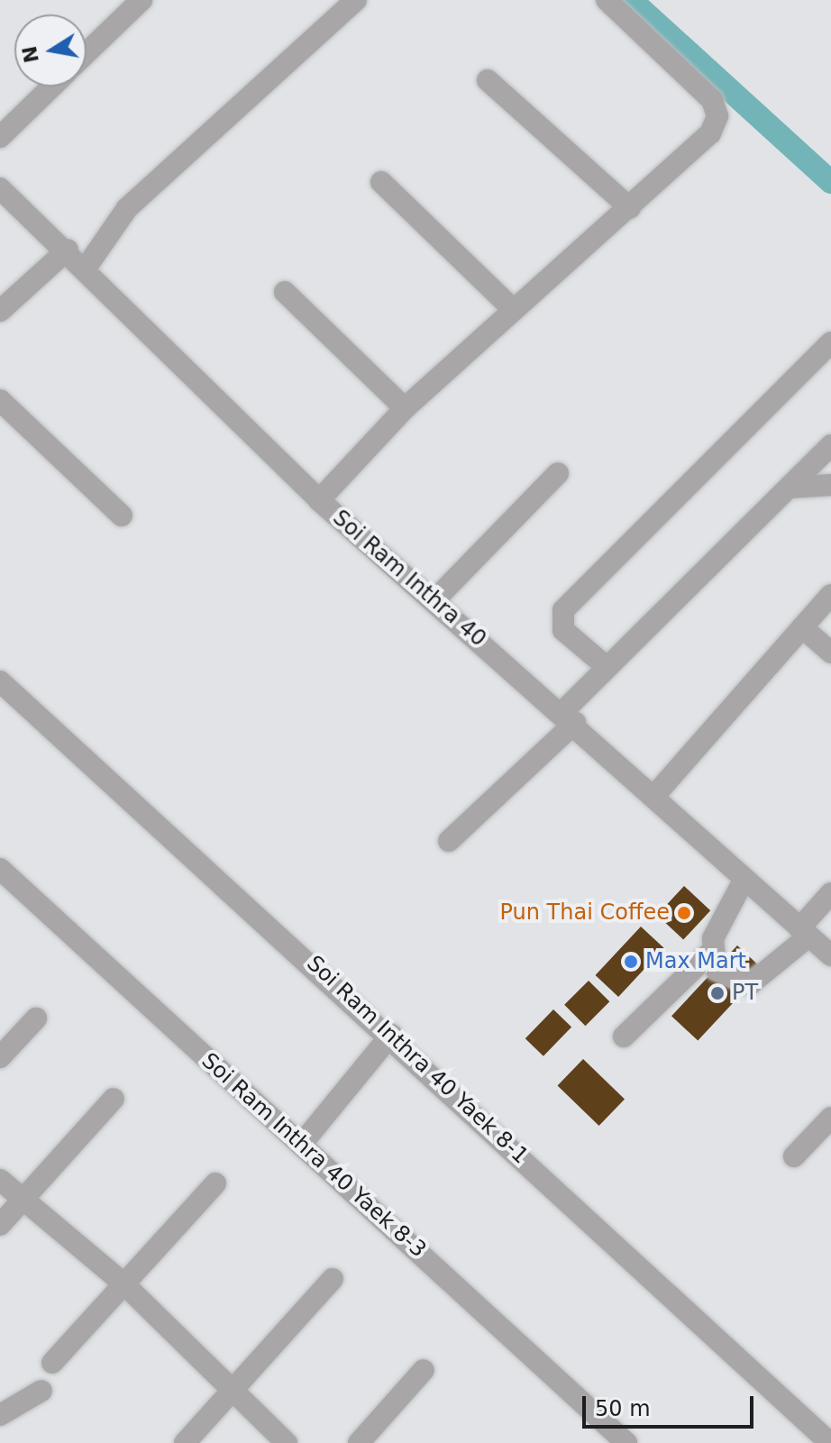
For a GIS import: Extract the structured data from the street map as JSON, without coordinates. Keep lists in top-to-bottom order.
{
  "streets": {
    "street": ["Soi Ram Inthra 40", "Soi Ram Inthra 40 Yaek 8-1", "Soi Ram Inthra 40 Yaek 8-3"]
  },
  "places": ["Pun Thai Coffee", "Max Mart", "PT"],
  "scale_bar": "50 m",
  "north": "left"
}
